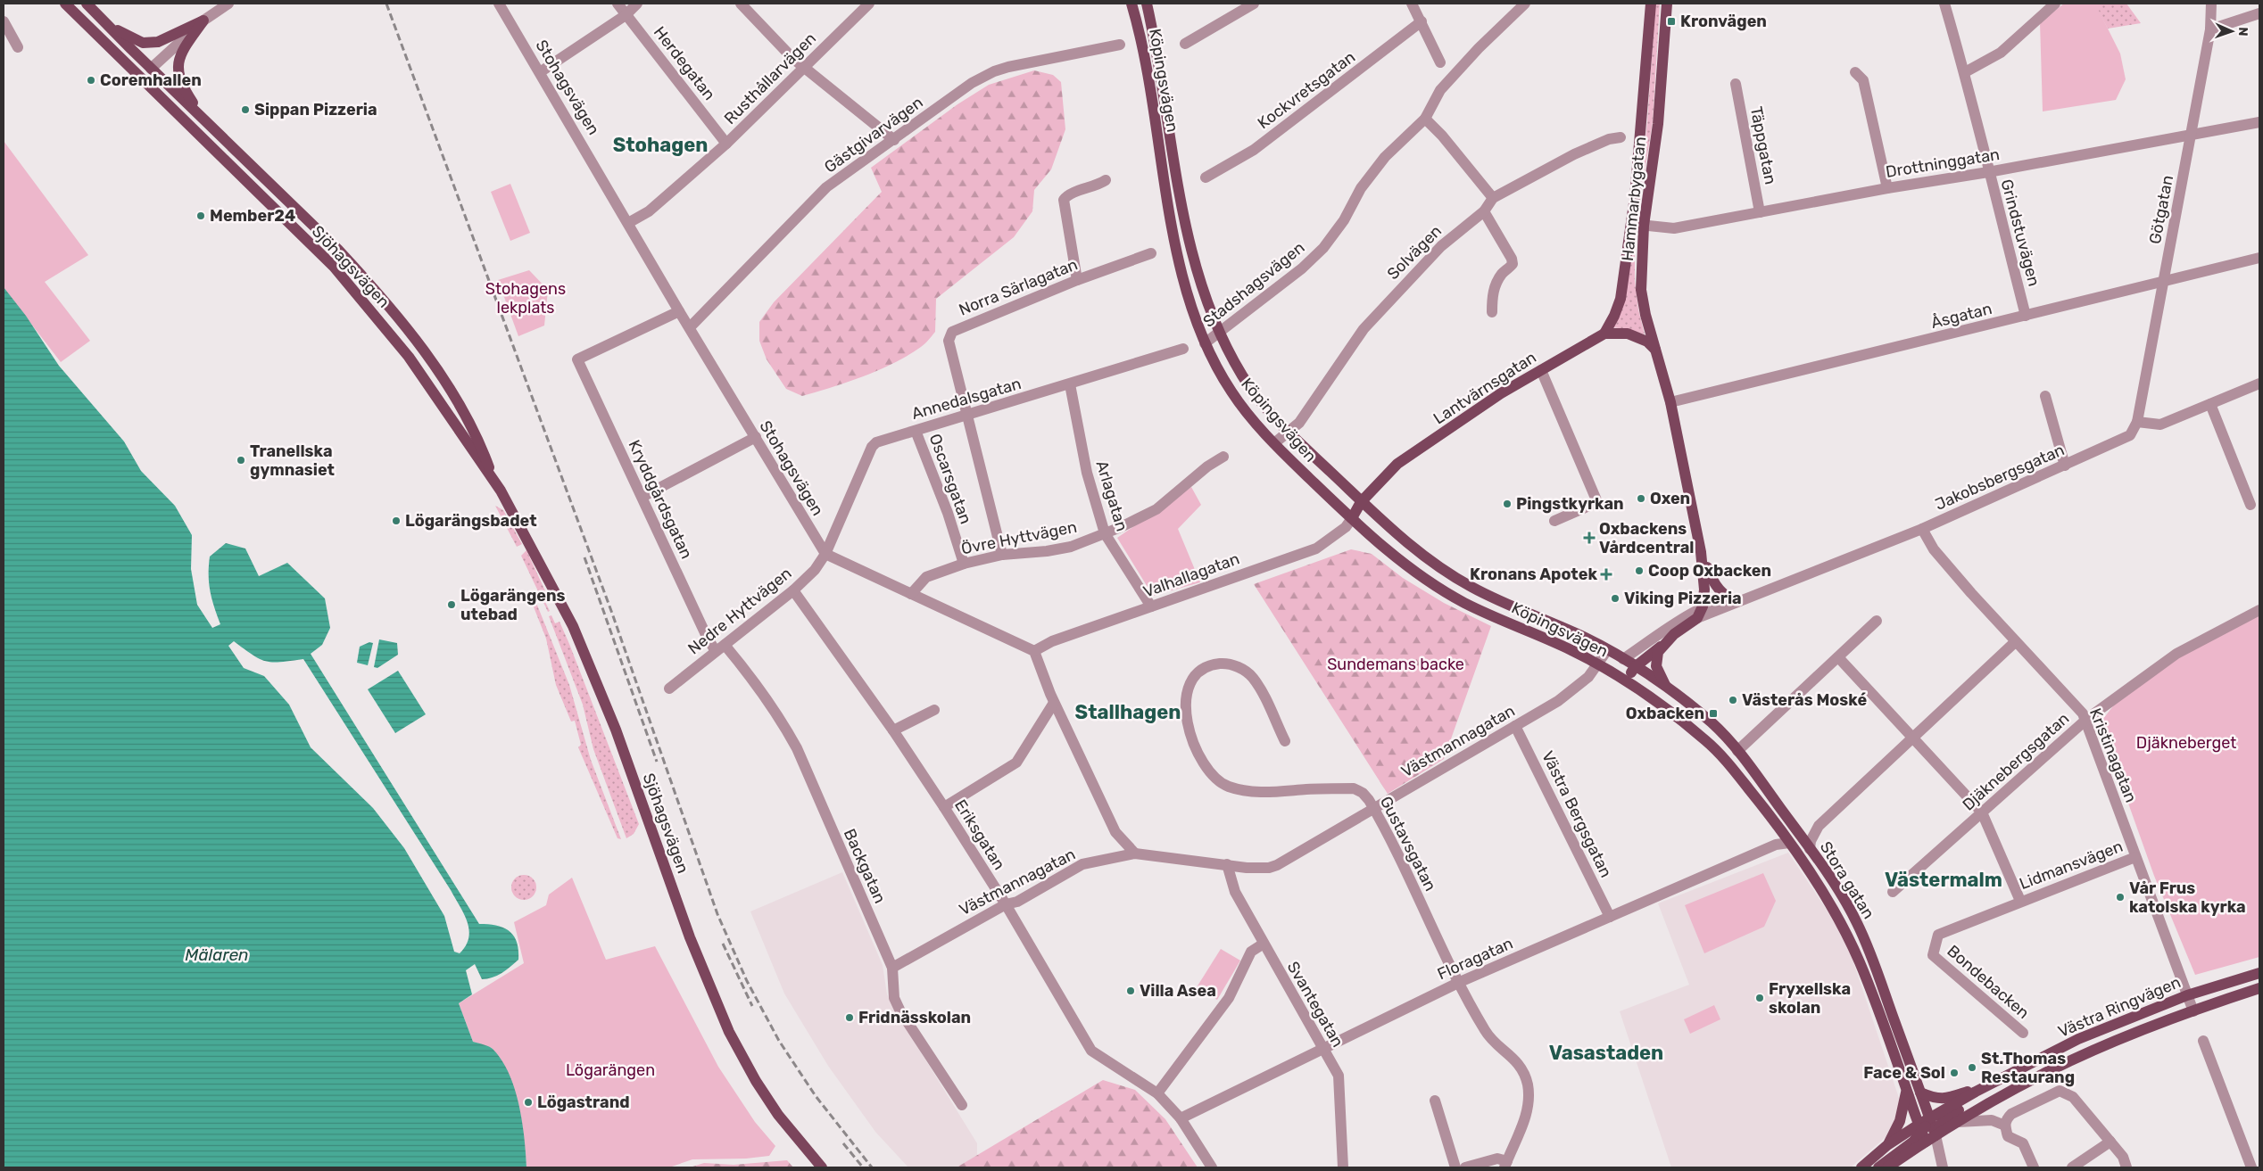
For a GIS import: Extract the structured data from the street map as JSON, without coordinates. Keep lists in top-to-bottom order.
{
  "streets": {
    "main road": [
      "Köpingsvägen",
      "Hammarbygatan",
      "Sjöhagsvägen",
      "Lantvärnsgatan",
      "Stora gatan",
      "Västra Ringvägen"
    ],
    "street": [
      "Herdegatan",
      "Rusthållarvägen",
      "Stohagsvägen",
      "Kockvretsgatan",
      "Gästgivarvägen",
      "Täppgatan",
      "Drottninggatan",
      "Götgatan",
      "Grindstuvägen",
      "Solvägen",
      "Stadshagsvägen",
      "Norra Särlagatan",
      "Åsgatan",
      "Annedalsgatan",
      "Jakobsbergsgatan",
      "Oscarsgatan",
      "Arlagatan",
      "Kryddgårdsgatan",
      "Övre Hyttvägen",
      "Valhallagatan",
      "Nedre Hyttvägen",
      "Västmannagatan",
      "Kristinagatan",
      "Djäknebergsgatan",
      "Västra Bergsgatan",
      "Eriksgatan",
      "Gustavsgatan",
      "Lidmansvägen",
      "Backgatan",
      "Floragatan",
      "Bondebacken",
      "Svantegatan"
    ]
  },
  "crossings": [
    ["Herdegatan", "Rusthållarvägen"],
    ["Rusthållarvägen", "Stohagsvägen"],
    ["Köpingsvägen", "Solvägen"],
    ["Köpingsvägen", "Stadshagsvägen"],
    ["Köpingsvägen", "Lantvärnsgatan"],
    ["Köpingsvägen", "Valhallagatan"],
    ["Köpingsvägen", "Västmannagatan"],
    ["Köpingsvägen", "Stora gatan"],
    ["Stohagsvägen", "Gästgivarvägen"],
    ["Stohagsvägen", "Annedalsgatan"],
    ["Stohagsvägen", "Kryddgårdsgatan"],
    ["Stohagsvägen", "Nedre Hyttvägen"],
    ["Täppgatan", "Drottninggatan"],
    ["Drottninggatan", "Hammarbygatan"],
    ["Drottninggatan", "Götgatan"],
    ["Drottninggatan", "Grindstuvägen"],
    ["Hammarbygatan", "Åsgatan"],
    ["Hammarbygatan", "Lantvärnsgatan"],
    ["Götgatan", "Åsgatan"],
    ["Götgatan", "Jakobsbergsgatan"],
    ["Grindstuvägen", "Åsgatan"],
    ["Norra Särlagatan", "Annedalsgatan"],
    ["Norra Särlagatan", "Övre Hyttvägen"],
    ["Lantvärnsgatan", "Valhallagatan"],
    ["Annedalsgatan", "Oscarsgatan"],
    ["Annedalsgatan", "Arlagatan"],
    ["Annedalsgatan", "Nedre Hyttvägen"],
    ["Jakobsbergsgatan", "Kristinagatan"],
    ["Oscarsgatan", "Övre Hyttvägen"],
    ["Arlagatan", "Övre Hyttvägen"],
    ["Arlagatan", "Valhallagatan"],
    ["Kryddgårdsgatan", "Nedre Hyttvägen"],
    ["Kryddgårdsgatan", "Backgatan"],
    ["Nedre Hyttvägen", "Eriksgatan"],
    ["Nedre Hyttvägen", "Backgatan"],
    ["Västmannagatan", "Västra Bergsgatan"],
    ["Västmannagatan", "Eriksgatan"],
    ["Västmannagatan", "Gustavsgatan"],
    ["Västmannagatan", "Backgatan"],
    ["Västmannagatan", "Svantegatan"],
    ["Kristinagatan", "Djäknebergsgatan"],
    ["Kristinagatan", "Lidmansvägen"],
    ["Kristinagatan", "Västra Ringvägen"],
    ["Västra Bergsgatan", "Floragatan"],
    ["Eriksgatan", "Floragatan"],
    ["Gustavsgatan", "Floragatan"],
    ["Lidmansvägen", "Bondebacken"],
    ["Stora gatan", "Floragatan"],
    ["Stora gatan", "Västra Ringvägen"],
    ["Floragatan", "Svantegatan"]
  ],
  "districts": [
    "Stohagen",
    "Stallhagen",
    "Västermalm",
    "Vasastaden"
  ],
  "water": ["Mälaren"],
  "parks": [
    "Stohagens lekplats",
    "Sundemans backe",
    "Djäkneberget",
    "Lögarängen"
  ],
  "places": {
    "transit": ["Kronvägen", "Oxbacken"],
    "other": [
      "Coremhallen",
      "Sippan Pizzeria",
      "Member24",
      "Tranellska gymnasiet",
      "Oxen",
      "Pingstkyrkan",
      "Lögarängsbadet",
      "Coop Oxbacken",
      "Viking Pizzeria",
      "Lögarängens utebad",
      "Västerås Moské",
      "Vår Frus katolska kyrka",
      "Villa Asea",
      "Fryxellska skolan",
      "Fridnässkolan",
      "St.Thomas Restaurang",
      "Face & Sol",
      "Lögastrand"
    ],
    "health": ["Oxbackens Vårdcentral", "Kronans Apotek"]
  },
  "north": "right"
}
